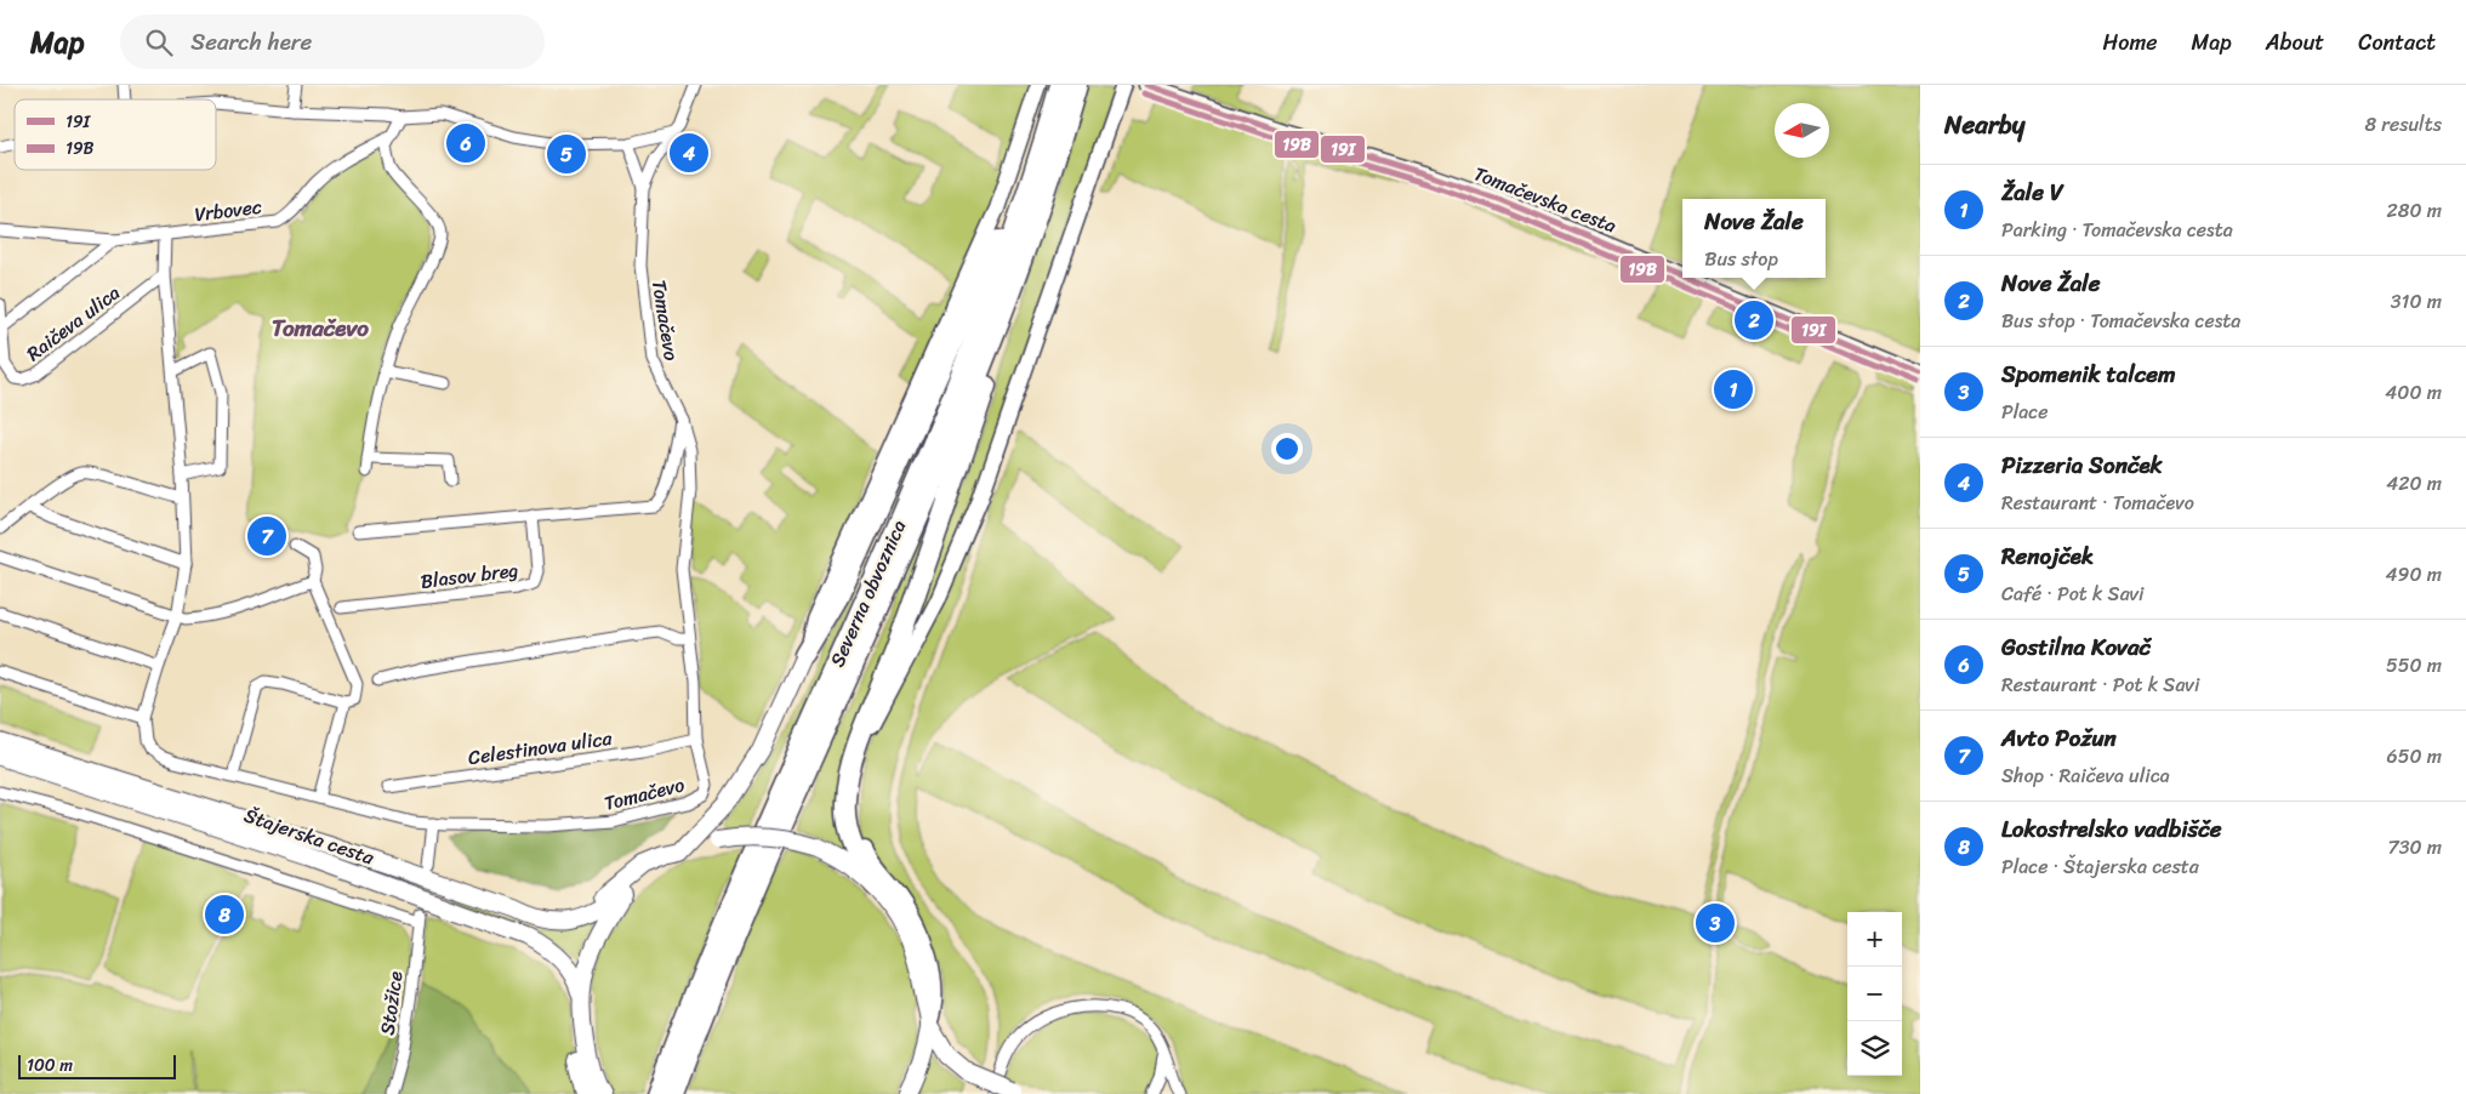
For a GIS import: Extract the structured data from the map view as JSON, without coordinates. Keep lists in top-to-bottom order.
{
  "streets": {
    "highway": ["Severna obvoznica"],
    "main road": ["Štajerska cesta"],
    "street": [
      "Tomačevska cesta",
      "Vrbovec",
      "Tomačevo",
      "Raičeva ulica",
      "Blasov breg",
      "Celestinova ulica",
      "Stožice"
    ]
  },
  "crossings": [
    ["Tomačevo", "Celestinova ulica"]
  ],
  "districts": ["Tomačevo"],
  "lines": ["transit line 19I", "transit line 19B"],
  "legend": ["19I", "19B"],
  "scale_bar": "100 m",
  "north": "left",
  "page": {
    "header": "Map",
    "search": "Search here",
    "nav": [
      "Home",
      "Map",
      "About",
      "Contact"
    ],
    "heading": ["Nearby", "8 results"],
    "pins": [
      "6",
      "4",
      "5",
      "2",
      "1",
      "7",
      "8",
      "3"
    ],
    "list": [
      {
        "mark": "1",
        "name": "Žale V",
        "note": "Parking · Tomačevska cesta",
        "value": "280 m"
      },
      {
        "mark": "2",
        "name": "Nove Žale",
        "note": "Bus stop · Tomačevska cesta",
        "value": "310 m"
      },
      {
        "mark": "3",
        "name": "Spomenik talcem",
        "note": "Place",
        "value": "400 m"
      },
      {
        "mark": "4",
        "name": "Pizzeria Sonček",
        "note": "Restaurant · Tomačevo",
        "value": "420 m"
      },
      {
        "mark": "5",
        "name": "Renojček",
        "note": "Café · Pot k Savi",
        "value": "490 m"
      },
      {
        "mark": "6",
        "name": "Gostilna Kovač",
        "note": "Restaurant · Pot k Savi",
        "value": "550 m"
      },
      {
        "mark": "7",
        "name": "Avto Požun",
        "note": "Shop · Raičeva ulica",
        "value": "650 m"
      },
      {
        "mark": "8",
        "name": "Lokostrelsko vadbišče",
        "note": "Place · Štajerska cesta",
        "value": "730 m"
      }
    ],
    "popup": ["Nove Žale", "Bus stop"],
    "map_buttons": ["+", "−"],
    "scale": "100 m"
  }
}
